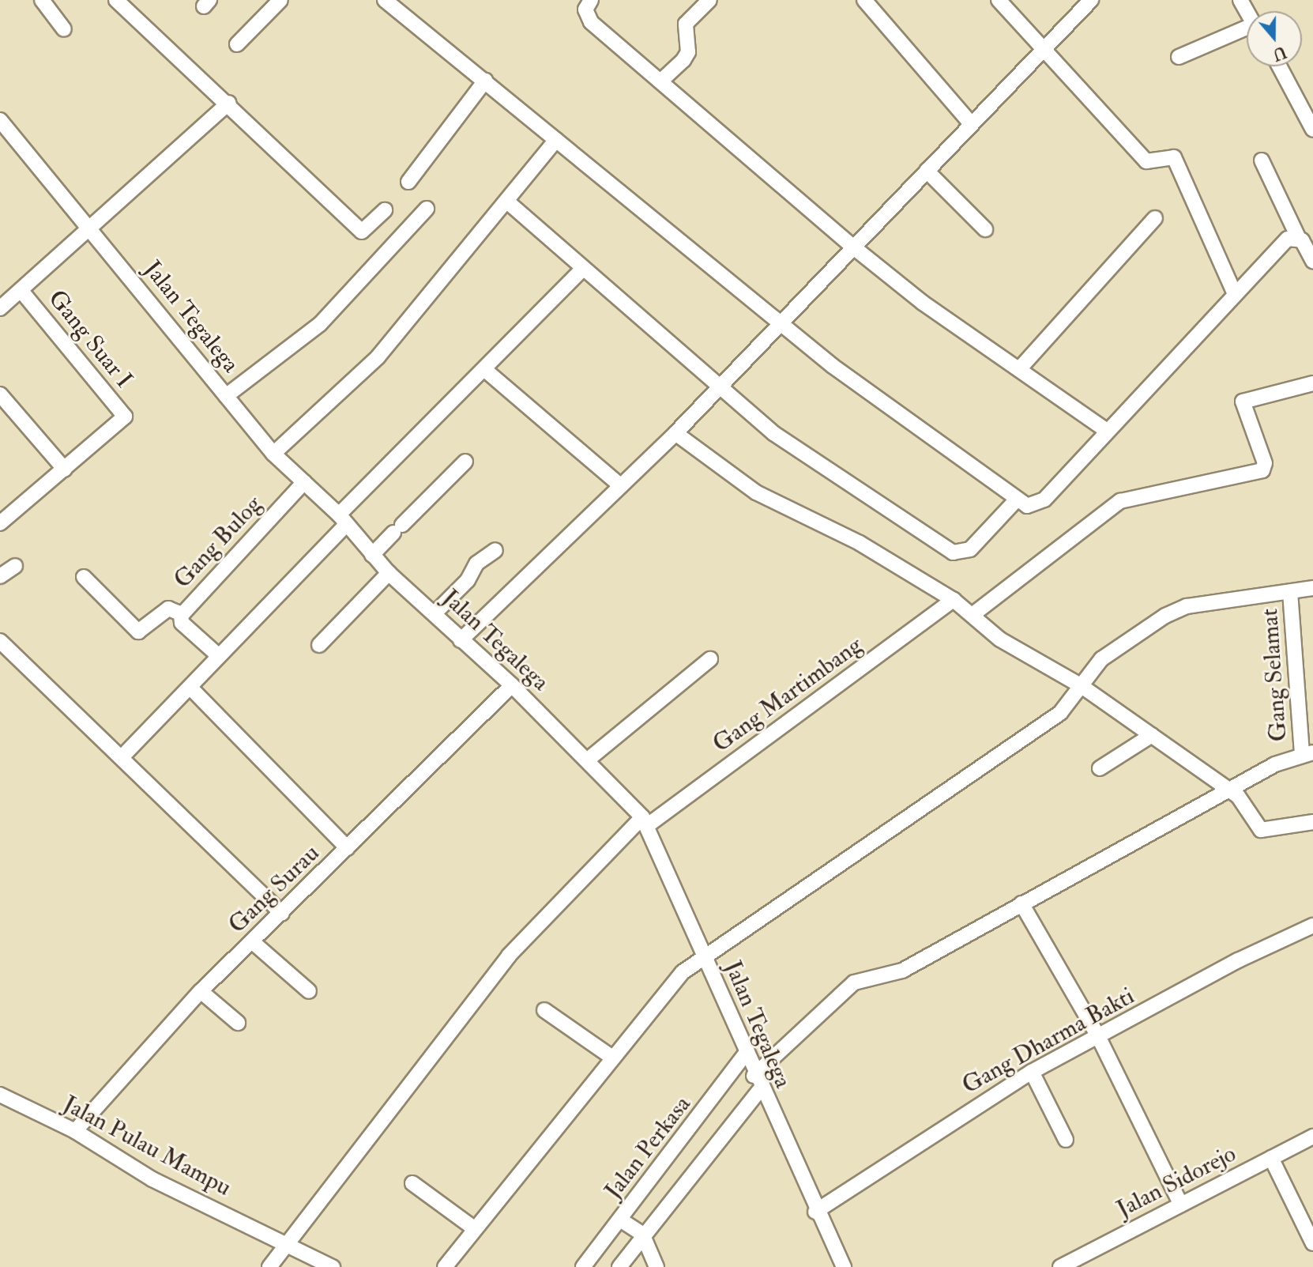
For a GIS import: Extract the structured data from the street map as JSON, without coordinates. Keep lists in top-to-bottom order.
{
  "streets": {
    "street": [
      "Jalan Tegalega",
      "Gang Suar I",
      "Gang Bulog",
      "Gang Selamat",
      "Gang Martimbang",
      "Gang Surau",
      "Gang Dharma Bakti",
      "Jalan Pulau Mampu",
      "Jalan Perkasa",
      "Jalan Sidorejo"
    ]
  },
  "crossings": [
    ["Jalan Tegalega", "Gang Bulog"],
    ["Jalan Tegalega", "Gang Martimbang"],
    ["Jalan Tegalega", "Gang Surau"],
    ["Jalan Tegalega", "Gang Dharma Bakti"],
    ["Jalan Tegalega", "Jalan Perkasa"],
    ["Gang Martimbang", "Jalan Pulau Mampu"],
    ["Gang Surau", "Jalan Pulau Mampu"]
  ],
  "north": "bottom"
}
